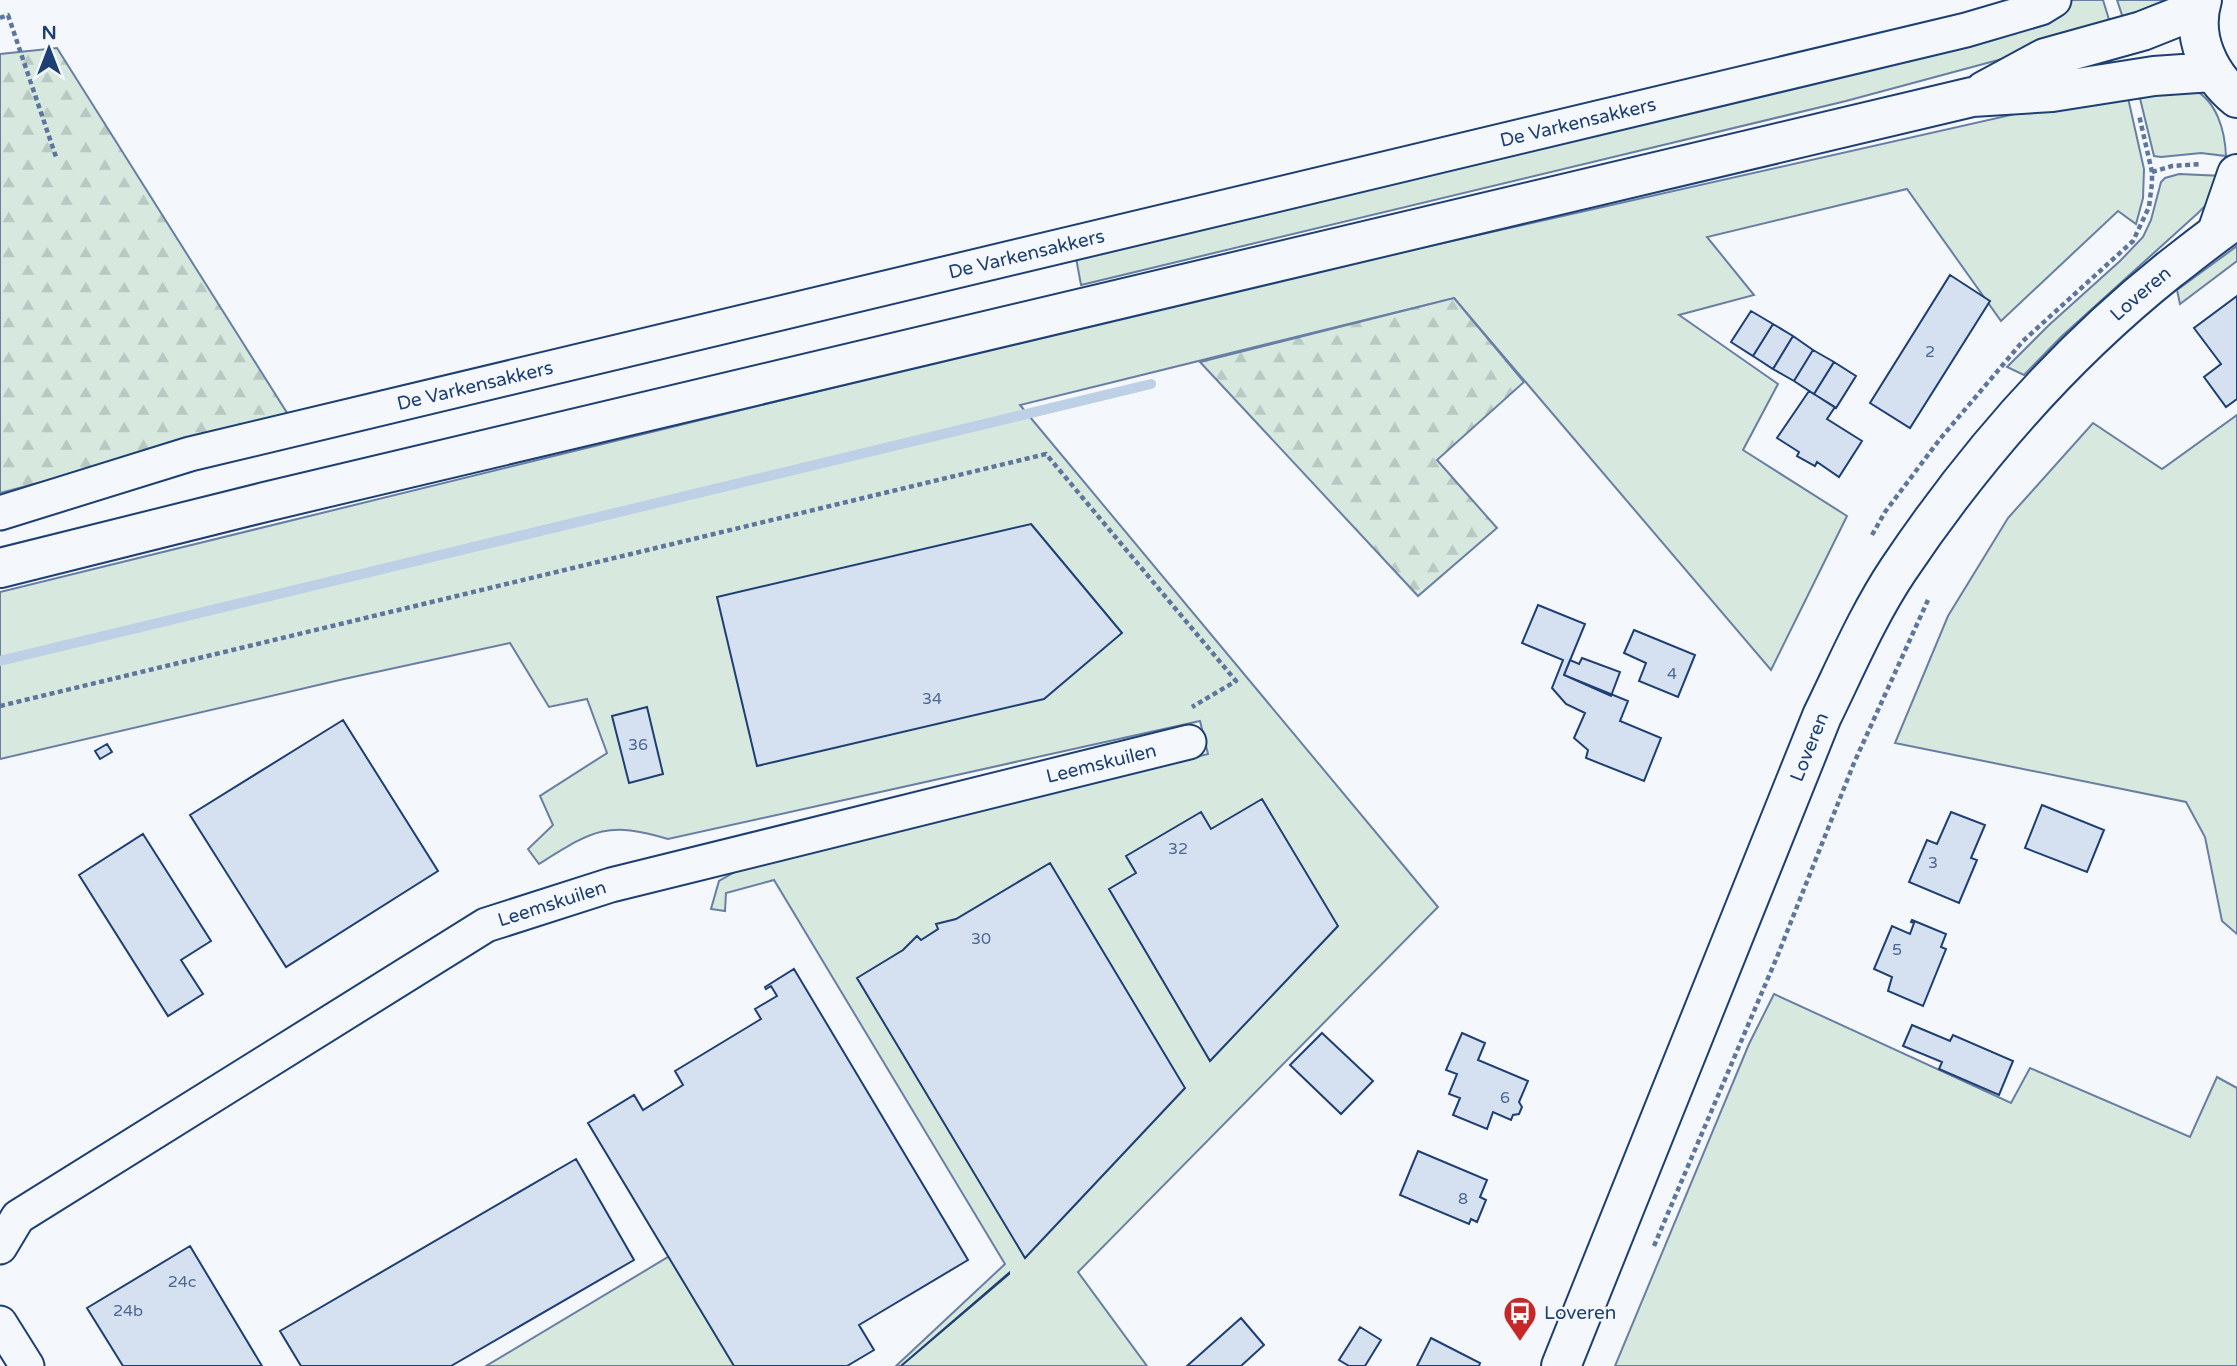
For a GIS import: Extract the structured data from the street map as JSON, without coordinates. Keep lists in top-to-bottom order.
{
  "streets": {
    "main road": ["Loveren"],
    "street": ["De Varkensakkers", "Leemskuilen"]
  },
  "places": {
    "bus stop": ["Loveren"]
  },
  "house_numbers": [
    "2",
    "4",
    "34",
    "36",
    "32",
    "3",
    "30",
    "5",
    "6",
    "8",
    "24c",
    "24b"
  ],
  "north": "top"
}
